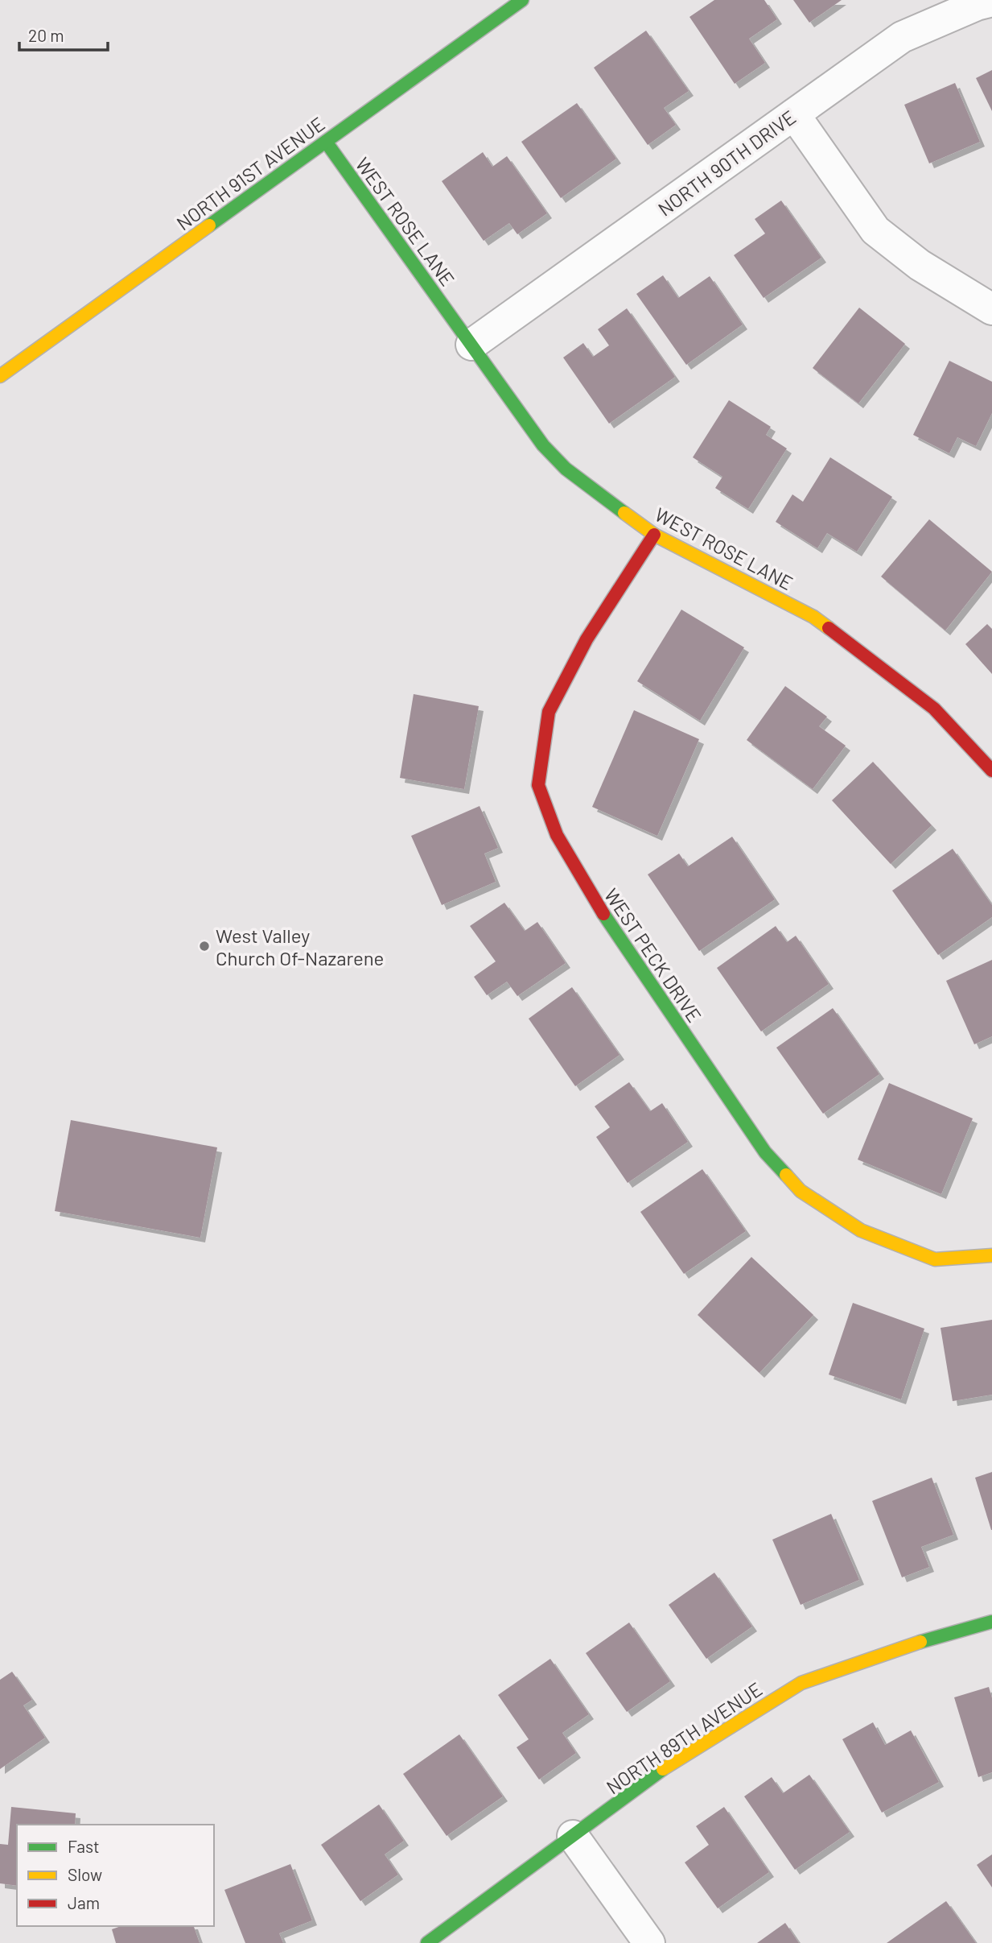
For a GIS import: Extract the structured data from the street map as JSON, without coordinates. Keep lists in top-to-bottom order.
{
  "streets": {
    "street": [
      "NORTH 90TH DRIVE",
      "NORTH 91ST AVENUE",
      "WEST ROSE LANE",
      "WEST PECK DRIVE",
      "NORTH 89TH AVENUE"
    ]
  },
  "crossings": [
    ["NORTH 90TH DRIVE", "WEST ROSE LANE"],
    ["NORTH 91ST AVENUE", "WEST ROSE LANE"],
    ["WEST ROSE LANE", "WEST PECK DRIVE"]
  ],
  "places": ["West Valley Church Of-Nazarene"],
  "legend": ["Fast", "Slow", "Jam"],
  "scale_bar": "20 m"
}
